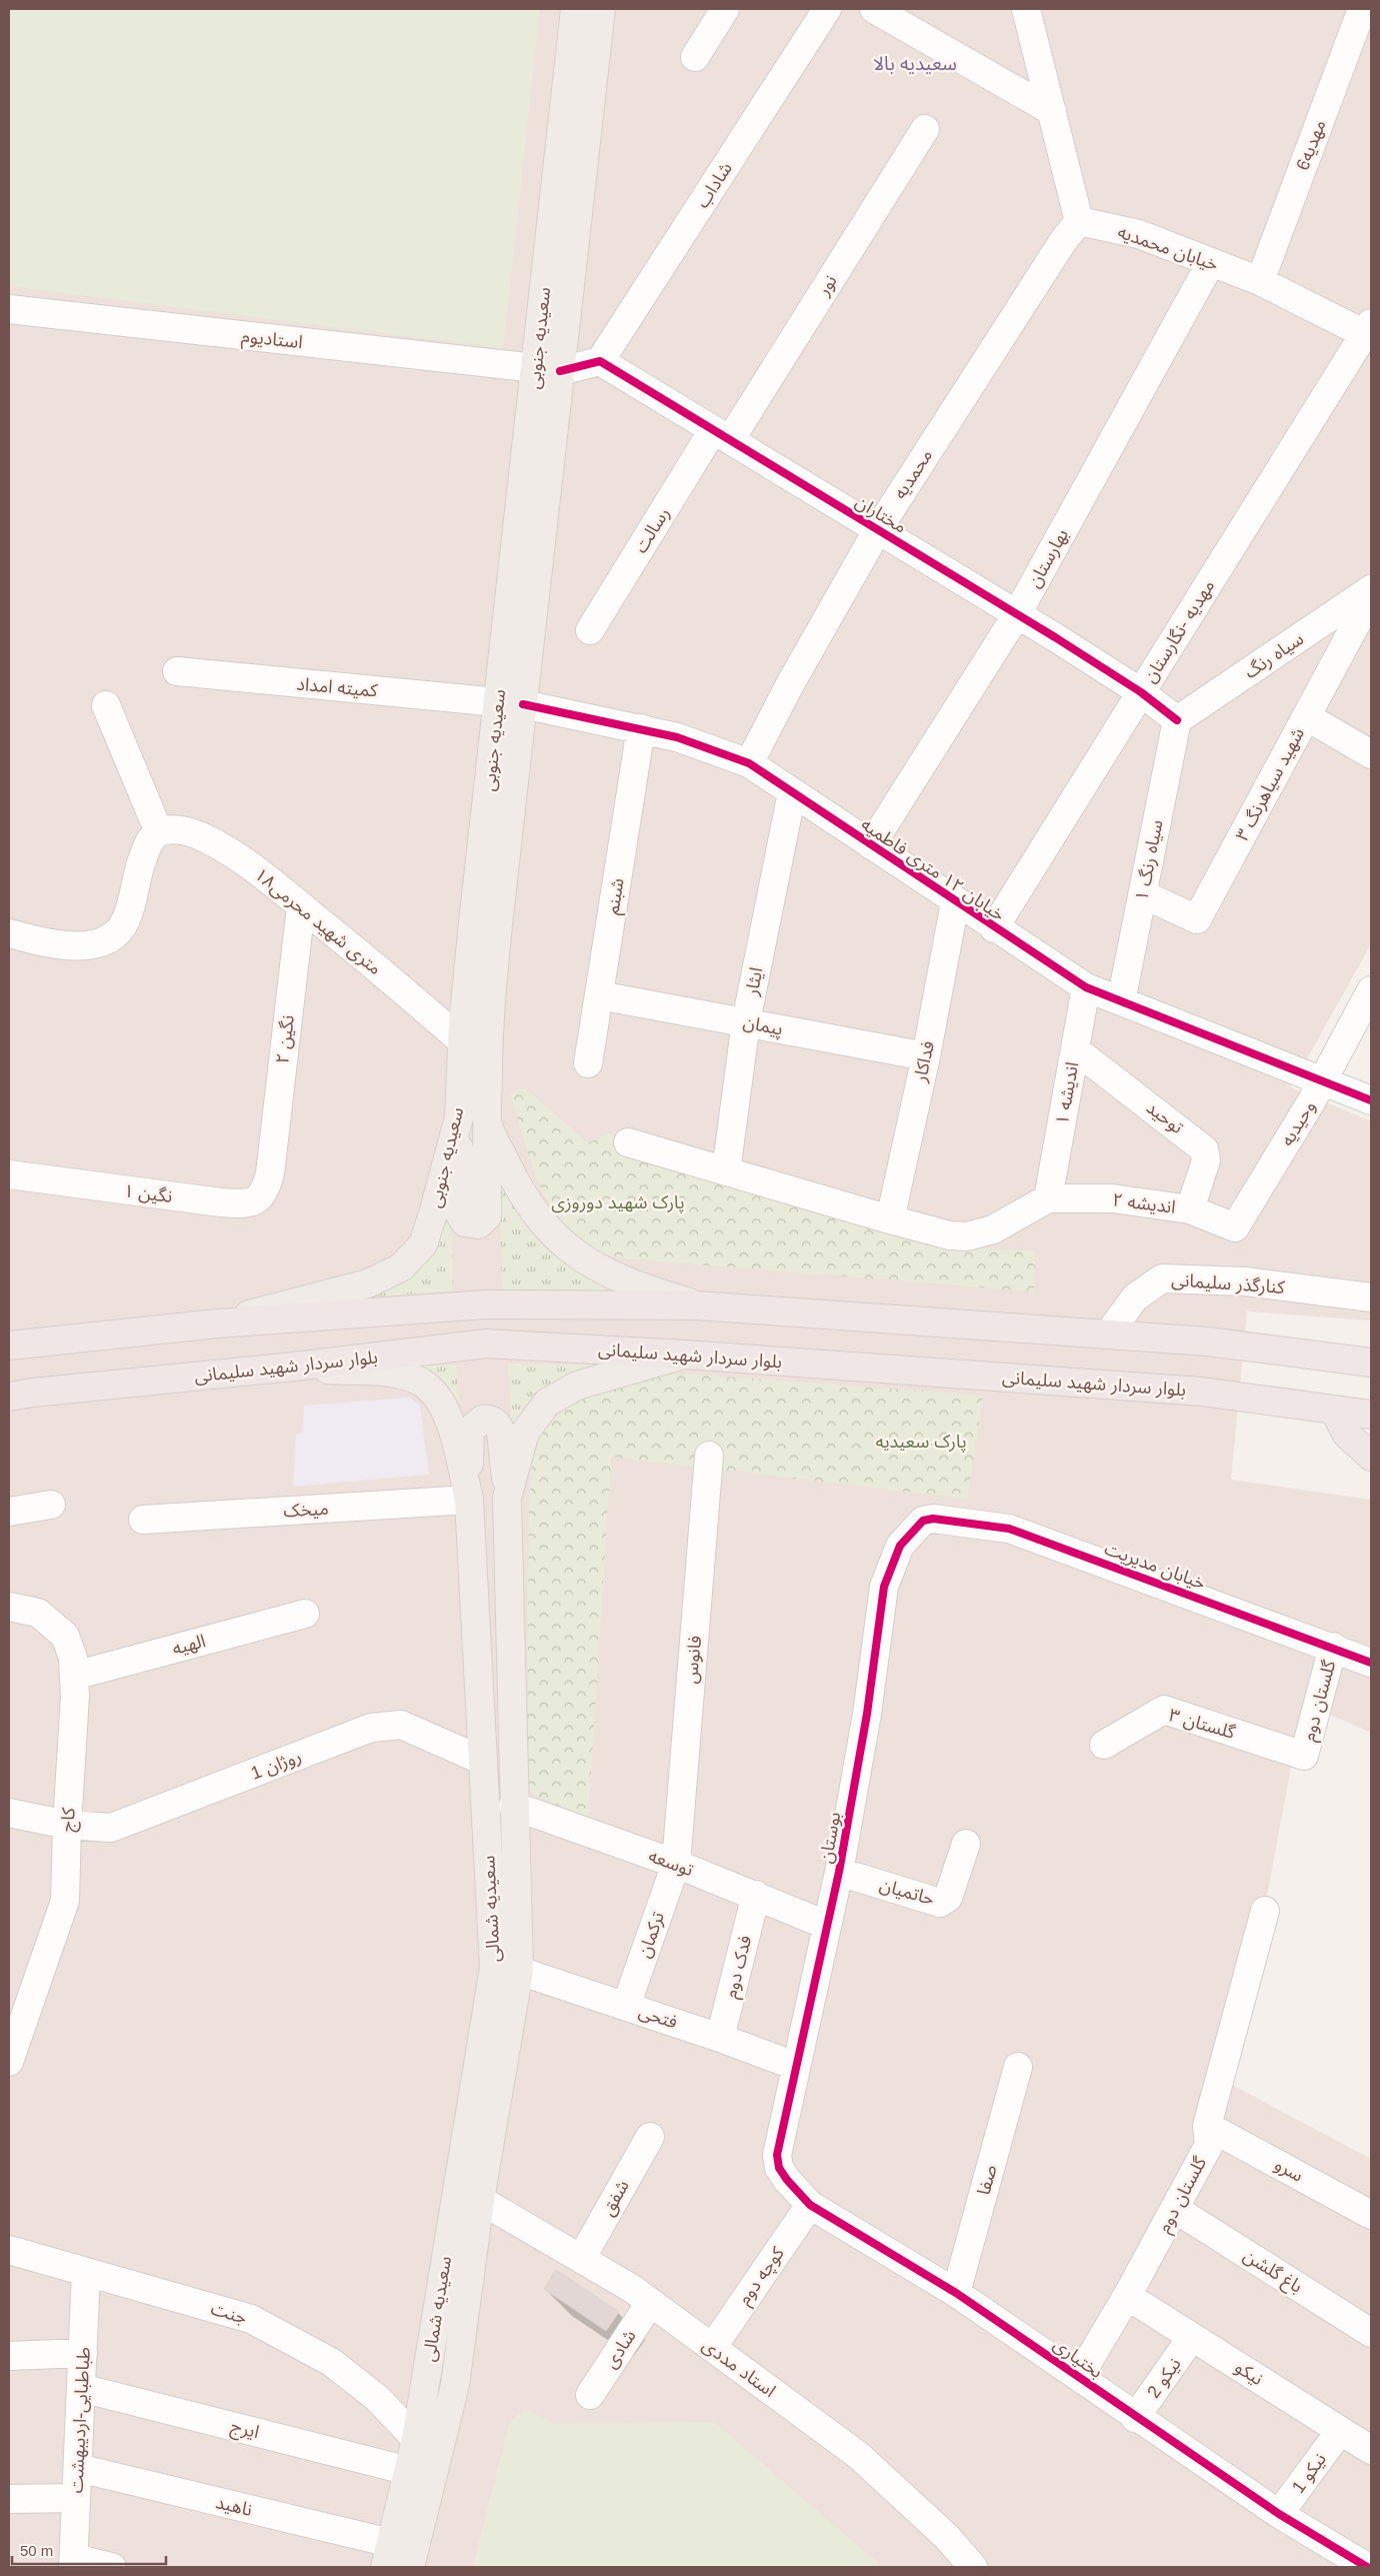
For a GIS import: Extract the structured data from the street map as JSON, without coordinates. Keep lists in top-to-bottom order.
{
  "streets": {
    "highway": ["بلوار سردار شهید سلیمانی"],
    "main road": ["سعیدیه جنوبی", "سعیدیه شمالی"],
    "street": [
      "مهدیه6",
      "شاداب",
      "خیابان محمدیه",
      "نور",
      "استادیوم",
      "محمدیه",
      "مختاران",
      "رسالت",
      "بهارستان",
      "مهدیه -نگارستان",
      "سیاه رنگ",
      "کمیته امداد",
      "شهید سیاهرنگ ۳",
      "سیاه رنگ ۱",
      "خیابان ۱۲ متری فاطمیه",
      "شبنم",
      "۱۸متری شهید محرمی",
      "ایثار",
      "پیمان",
      "نگین ۲",
      "فداکار",
      "اندیشه ۱",
      "توحید",
      "وحیدیه",
      "نگین ۱",
      "اندیشه ۲",
      "کنارگذر سلیمانی",
      "میخک",
      "خیابان مدیریت",
      "الهیه",
      "فانوس",
      "گلستان دوم",
      "گلستان ۳",
      "روژان 1",
      "کاج",
      "بوستان",
      "توسعه",
      "حاتمیان",
      "ترکمان",
      "فدک دوم",
      "فتحی",
      "سرو",
      "صفا",
      "شفق",
      "باغ گلشن",
      "کوچه دوم",
      "جنت",
      "شادی",
      "بختیاری",
      "استاد مددی",
      "نیکو",
      "نیکو 2",
      "طباطبایی-اردیبهشت",
      "ایرج",
      "نیکو 1",
      "ناهید"
    ]
  },
  "crossings": [
    ["مهدیه6", "خیابان محمدیه"],
    ["شاداب", "مختاران"],
    ["خیابان محمدیه", "محمدیه"],
    ["خیابان محمدیه", "بهارستان"],
    ["خیابان محمدیه", "مهدیه -نگارستان"],
    ["نور", "مختاران"],
    ["نور", "رسالت"],
    ["سعیدیه جنوبی", "استادیوم"],
    ["سعیدیه جنوبی", "کمیته امداد"],
    ["سعیدیه جنوبی", "خیابان ۱۲ متری فاطمیه"],
    ["سعیدیه جنوبی", "۱۸متری شهید محرمی"],
    ["محمدیه", "مختاران"],
    ["محمدیه", "خیابان ۱۲ متری فاطمیه"],
    ["مختاران", "رسالت"],
    ["مختاران", "بهارستان"],
    ["مختاران", "مهدیه -نگارستان"],
    ["مختاران", "سیاه رنگ"],
    ["مختاران", "سیاه رنگ ۱"],
    ["بهارستان", "خیابان ۱۲ متری فاطمیه"],
    ["مهدیه -نگارستان", "خیابان ۱۲ متری فاطمیه"],
    ["سیاه رنگ", "سیاه رنگ ۱"],
    ["کمیته امداد", "خیابان ۱۲ متری فاطمیه"],
    ["شهید سیاهرنگ ۳", "سیاه رنگ ۱"],
    ["سیاه رنگ ۱", "خیابان ۱۲ متری فاطمیه"],
    ["خیابان ۱۲ متری فاطمیه", "شبنم"],
    ["خیابان ۱۲ متری فاطمیه", "ایثار"],
    ["خیابان ۱۲ متری فاطمیه", "فداکار"],
    ["خیابان ۱۲ متری فاطمیه", "اندیشه ۱"],
    ["خیابان ۱۲ متری فاطمیه", "وحیدیه"],
    ["شبنم", "پیمان"],
    ["۱۸متری شهید محرمی", "نگین ۲"],
    ["ایثار", "پیمان"],
    ["پیمان", "فداکار"],
    ["نگین ۲", "نگین ۱"],
    ["اندیشه ۱", "توحید"],
    ["اندیشه ۱", "اندیشه ۲"],
    ["توحید", "اندیشه ۲"],
    ["وحیدیه", "اندیشه ۲"],
    ["بلوار سردار شهید سلیمانی", "سعیدیه شمالی"],
    ["میخک", "سعیدیه شمالی"],
    ["خیابان مدیریت", "گلستان دوم"],
    ["خیابان مدیریت", "بوستان"],
    ["الهیه", "کاج"],
    ["فانوس", "توسعه"],
    ["فانوس", "ترکمان"],
    ["گلستان دوم", "گلستان ۳"],
    ["گلستان دوم", "سرو"],
    ["گلستان دوم", "باغ گلشن"],
    ["گلستان دوم", "بختیاری"],
    ["گلستان دوم", "نیکو"],
    ["روژان 1", "کاج"],
    ["روژان 1", "سعیدیه شمالی"],
    ["بوستان", "توسعه"],
    ["بوستان", "حاتمیان"],
    ["بوستان", "فتحی"],
    ["بوستان", "بختیاری"],
    ["توسعه", "سعیدیه شمالی"],
    ["توسعه", "ترکمان"],
    ["توسعه", "فدک دوم"],
    ["سعیدیه شمالی", "فتحی"],
    ["سعیدیه شمالی", "جنت"],
    ["سعیدیه شمالی", "استاد مددی"],
    ["سعیدیه شمالی", "ایرج"],
    ["سعیدیه شمالی", "ناهید"],
    ["ترکمان", "فتحی"],
    ["فدک دوم", "فتحی"],
    ["صفا", "بختیاری"],
    ["شفق", "استاد مددی"],
    ["کوچه دوم", "بختیاری"],
    ["کوچه دوم", "استاد مددی"],
    ["جنت", "طباطبایی-اردیبهشت"],
    ["شادی", "استاد مددی"],
    ["بختیاری", "نیکو 2"],
    ["بختیاری", "نیکو 1"],
    ["نیکو", "نیکو 2"],
    ["نیکو", "نیکو 1"],
    ["طباطبایی-اردیبهشت", "ایرج"],
    ["طباطبایی-اردیبهشت", "ناهید"]
  ],
  "districts": ["سعيدیه بالا"],
  "parks": ["پارک شهید دوروزی", "پارک سعیدیه"],
  "scale_bar": "50 m"
}
